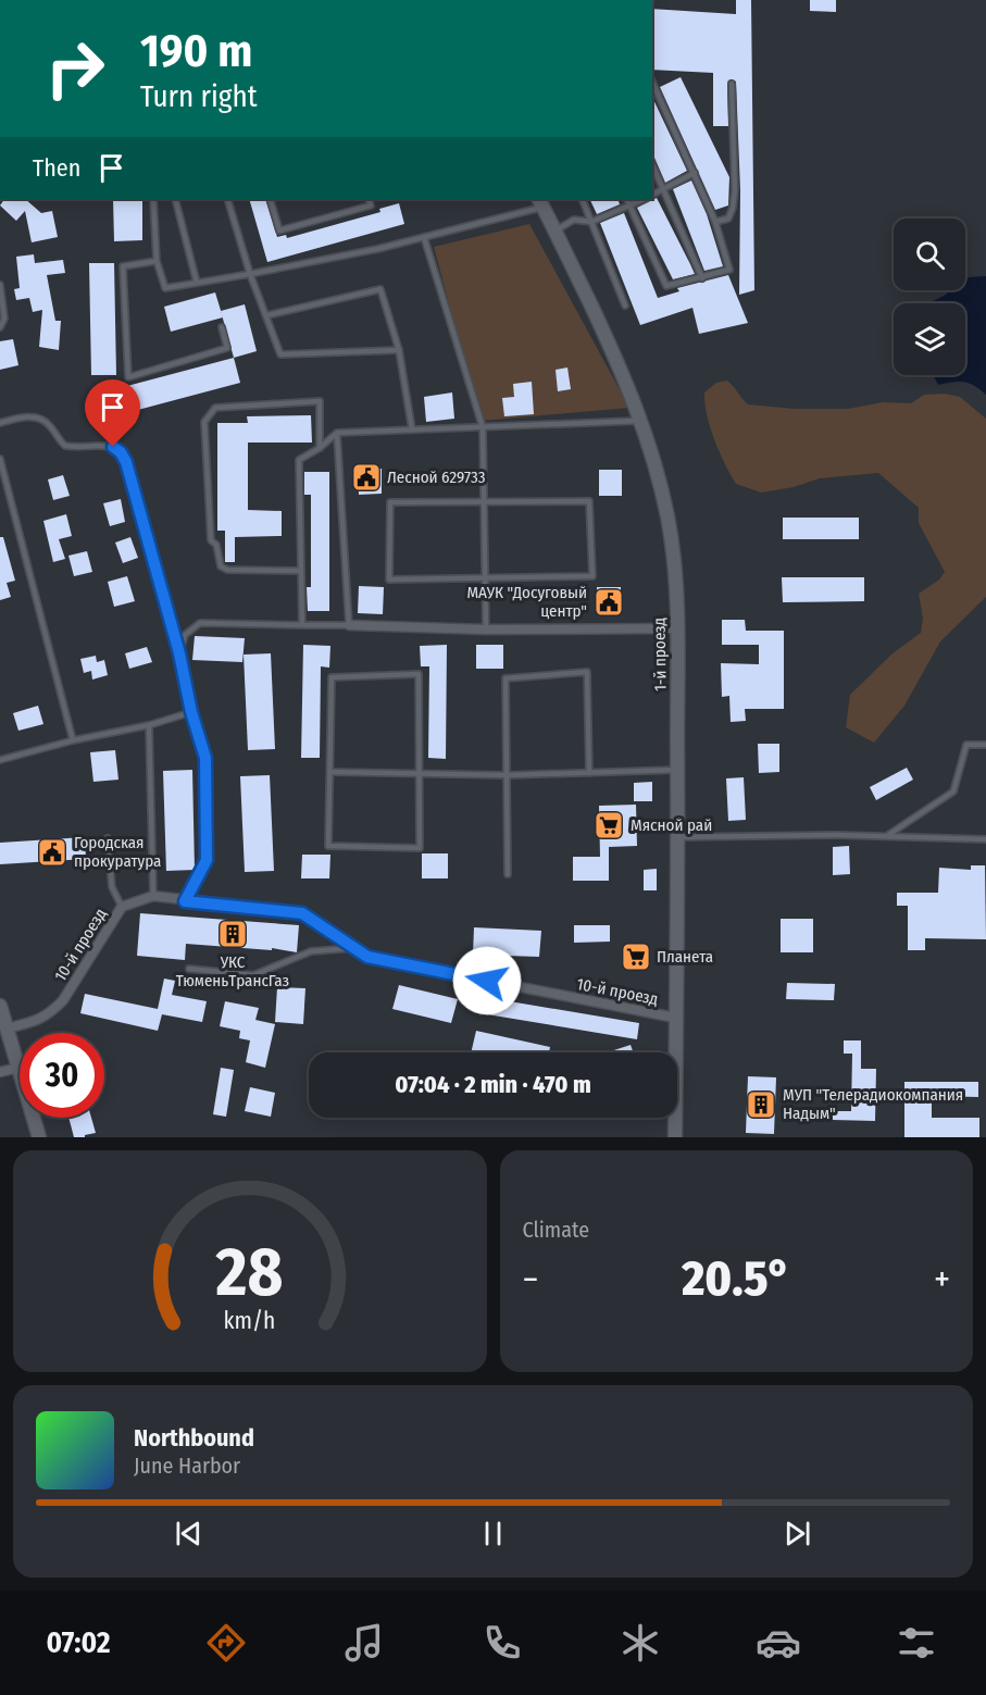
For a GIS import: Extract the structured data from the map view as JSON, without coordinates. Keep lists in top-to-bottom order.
{
  "streets": {
    "street": ["1-й проезд", "10-й проезд"]
  },
  "crossings": [
    ["1-й проезд", "10-й проезд"]
  ],
  "places": {
    "public building": ["Лесной 629733", "МАУК \"Досуговый центр\"", "Городская прокуратура"],
    "supermarket": ["Мясной рай", "Планета"],
    "building": ["УКС ТюменьТрансГаз", "МУП \"Телерадиокомпания Надым\""]
  },
  "page": {
    "turn": ["190 m", "Turn right"],
    "then": "Then",
    "limit": "30",
    "trip": "07:04 · 2 min · 470 m",
    "tile": "Climate",
    "heat": ["−", "20.5°", "+"],
    "song": ["Northbound", "June Harbor"],
    "tabs": "07:02",
    "gauge": ["28", "km/h"]
  }
}
